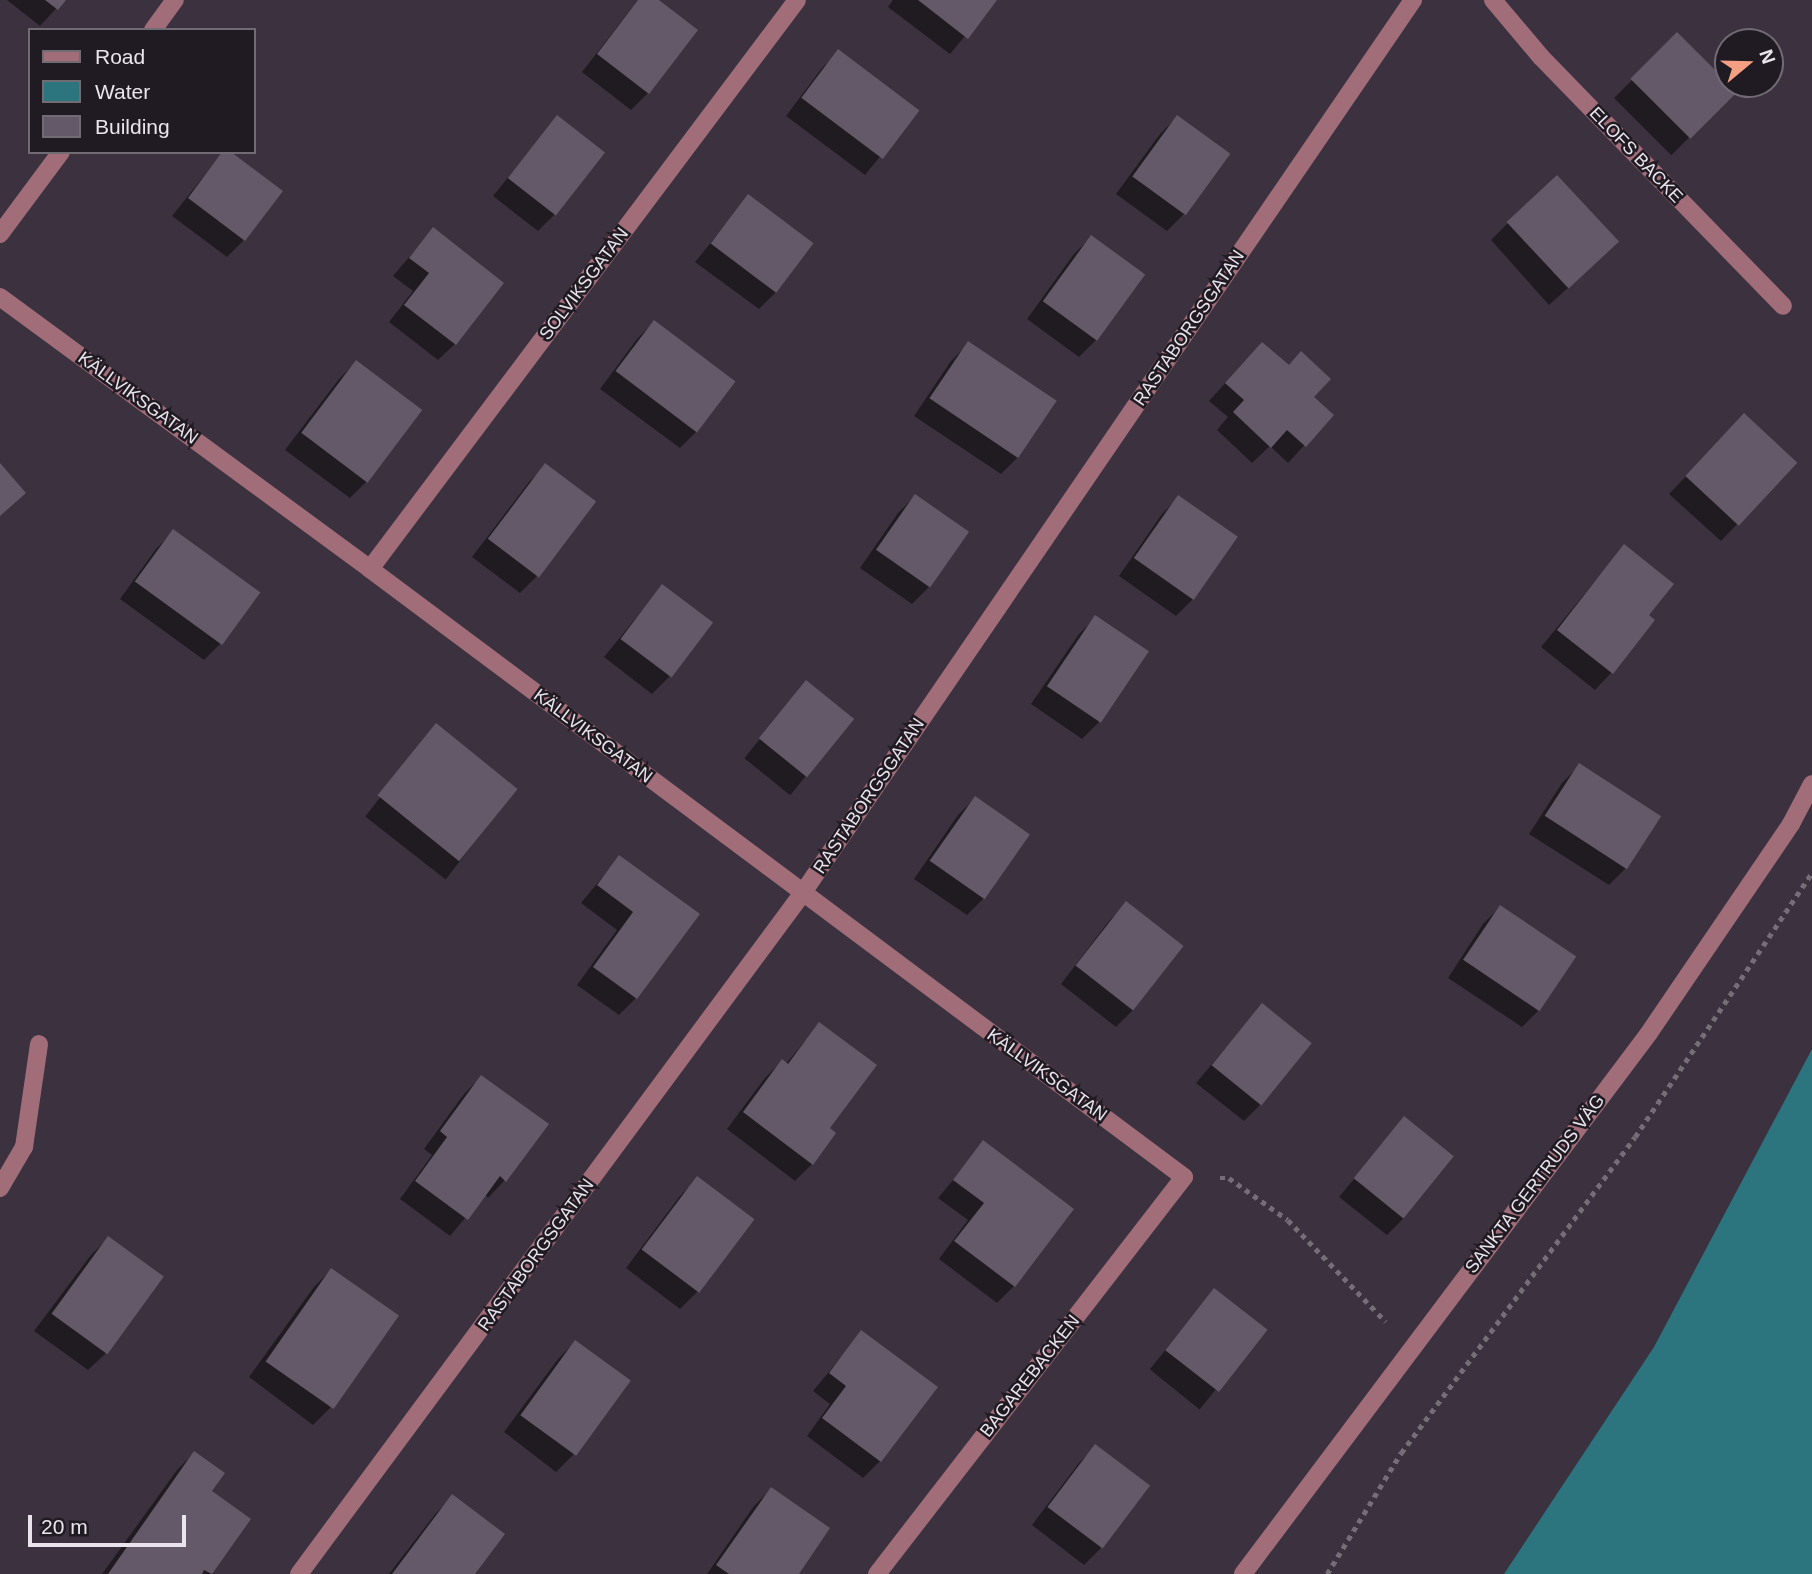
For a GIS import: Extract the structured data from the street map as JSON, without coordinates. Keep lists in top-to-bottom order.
{
  "streets": {
    "street": [
      "ELOFS BACKE",
      "SOLVIKSGATAN",
      "RASTABORGSGATAN",
      "KÄLLVIKSGATAN",
      "SANKTA GERTRUDS VÄG",
      "BAGAREBACKEN"
    ]
  },
  "crossings": [
    ["SOLVIKSGATAN", "KÄLLVIKSGATAN"],
    ["RASTABORGSGATAN", "KÄLLVIKSGATAN"],
    ["KÄLLVIKSGATAN", "BAGAREBACKEN"]
  ],
  "legend": ["Road", "Water", "Building"],
  "scale_bar": "20 m",
  "north": "right"
}
